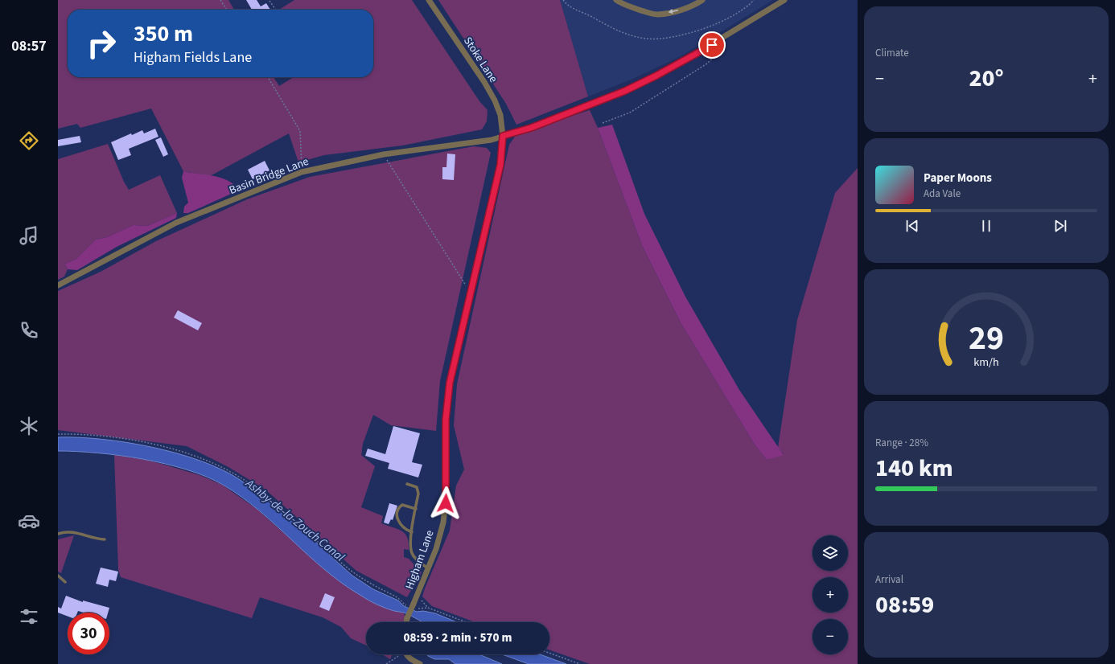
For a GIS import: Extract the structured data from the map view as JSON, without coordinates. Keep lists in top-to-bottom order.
{
  "streets": {
    "street": ["Stoke Lane", "Basin Bridge Lane", "Higham Lane"]
  },
  "crossings": [
    ["Stoke Lane", "Basin Bridge Lane"],
    ["Stoke Lane", "Higham Lane"],
    ["Basin Bridge Lane", "Higham Lane"]
  ],
  "water": ["Ashby-de-la-Zouch Canal"],
  "page": {
    "tabs": "08:57",
    "tile": [
      "Climate",
      ["Range · 28%", "140 km"],
      ["Arrival", "08:59"]
    ],
    "turn": ["350 m", "Higham Fields Lane"],
    "heat": ["−", "20°", "+"],
    "song": ["Paper Moons", "Ada Vale"],
    "map_buttons": ["+", "−"],
    "limit": "30",
    "trip": "08:59 · 2 min · 570 m",
    "gauge": ["29", "km/h"]
  }
}
